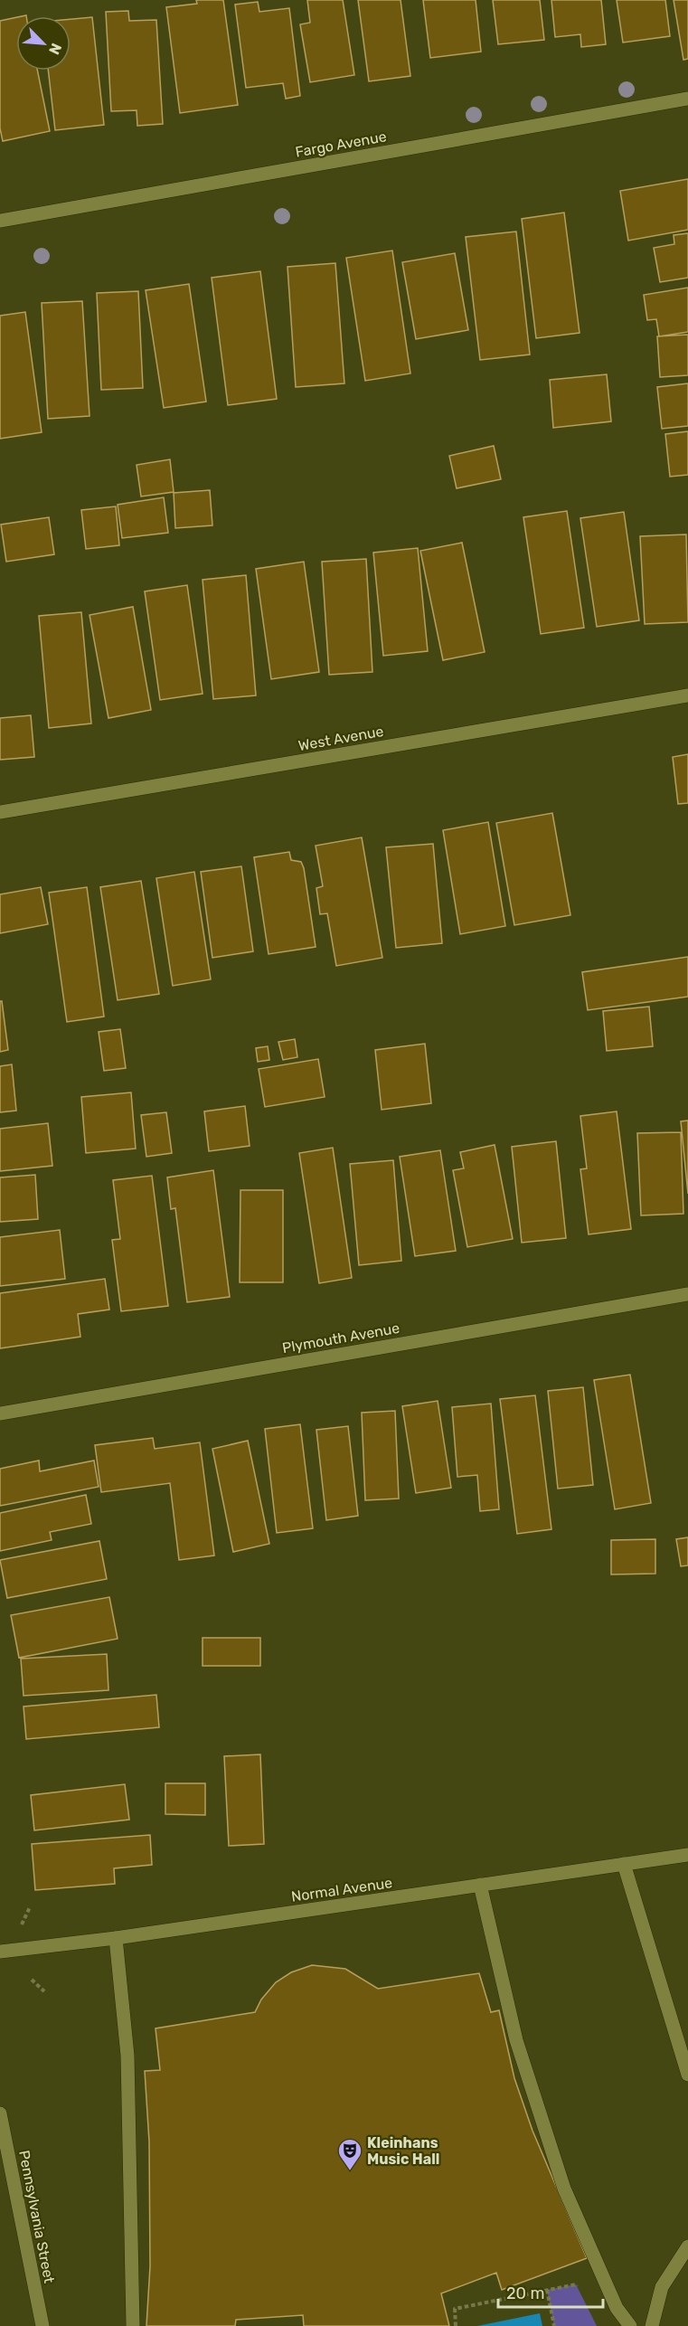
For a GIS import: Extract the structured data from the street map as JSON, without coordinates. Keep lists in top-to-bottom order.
{
  "streets": {
    "street": [
      "Fargo Avenue",
      "West Avenue",
      "Plymouth Avenue",
      "Normal Avenue",
      "Pennsylvania Street"
    ]
  },
  "places": {
    "theatre": ["Kleinhans Music Hall"]
  },
  "scale_bar": "20 m",
  "north": "bottom right"
}
